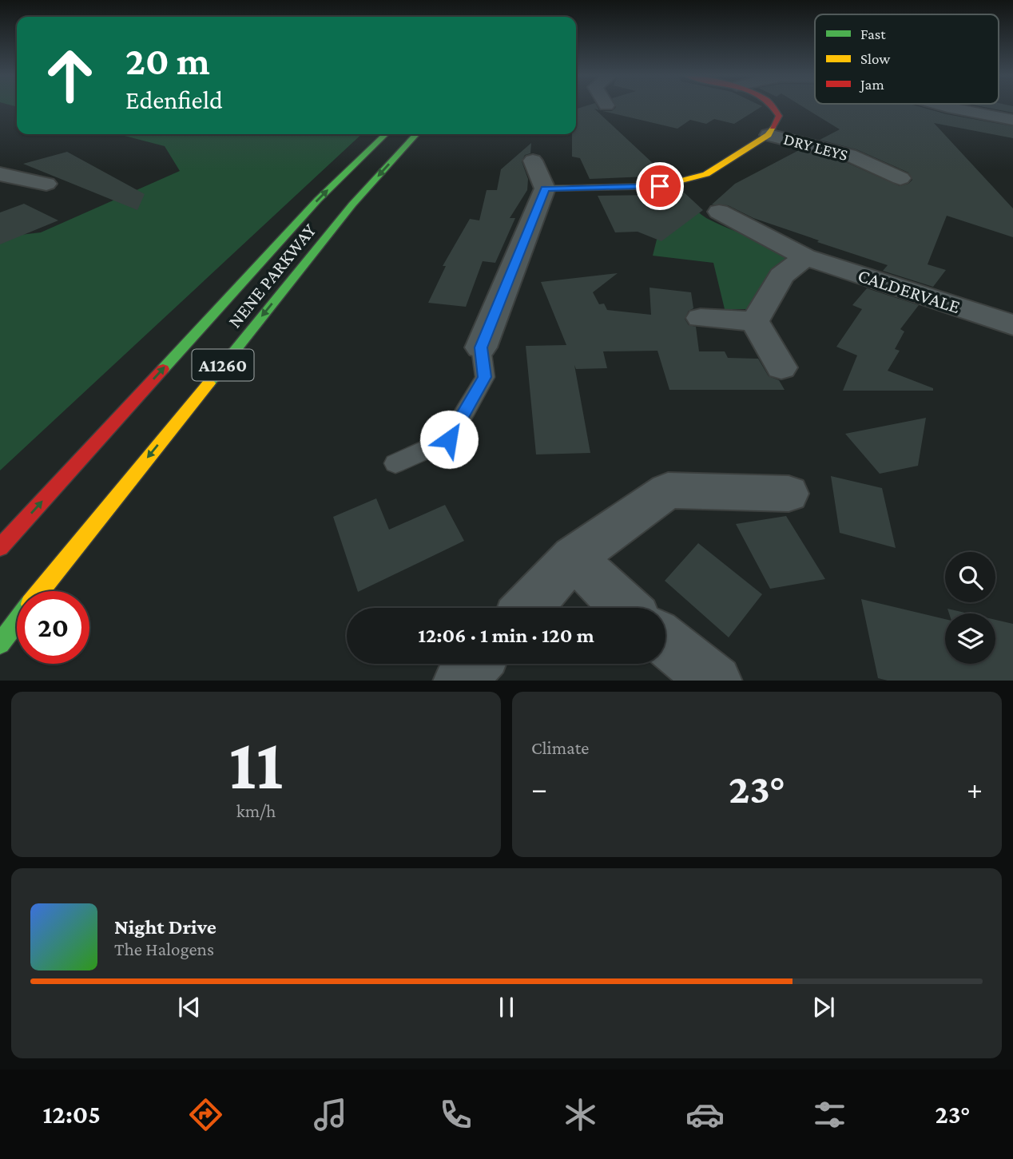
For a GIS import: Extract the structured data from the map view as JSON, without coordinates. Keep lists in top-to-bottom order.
{
  "streets": {
    "main road": ["DRY LEYS", "NENE PARKWAY", "A1260"],
    "street": ["CALDERVALE"]
  },
  "legend": ["Fast", "Slow", "Jam"],
  "page": {
    "turn": ["20 m", "Edenfield"],
    "limit": "20",
    "trip": "12:06 · 1 min · 120 m",
    "tile": [
      ["11", "km/h"],
      "Climate"
    ],
    "heat": ["−", "23°", "+"],
    "song": ["Night Drive", "The Halogens"],
    "tabs": ["12:05", "23°"]
  }
}
